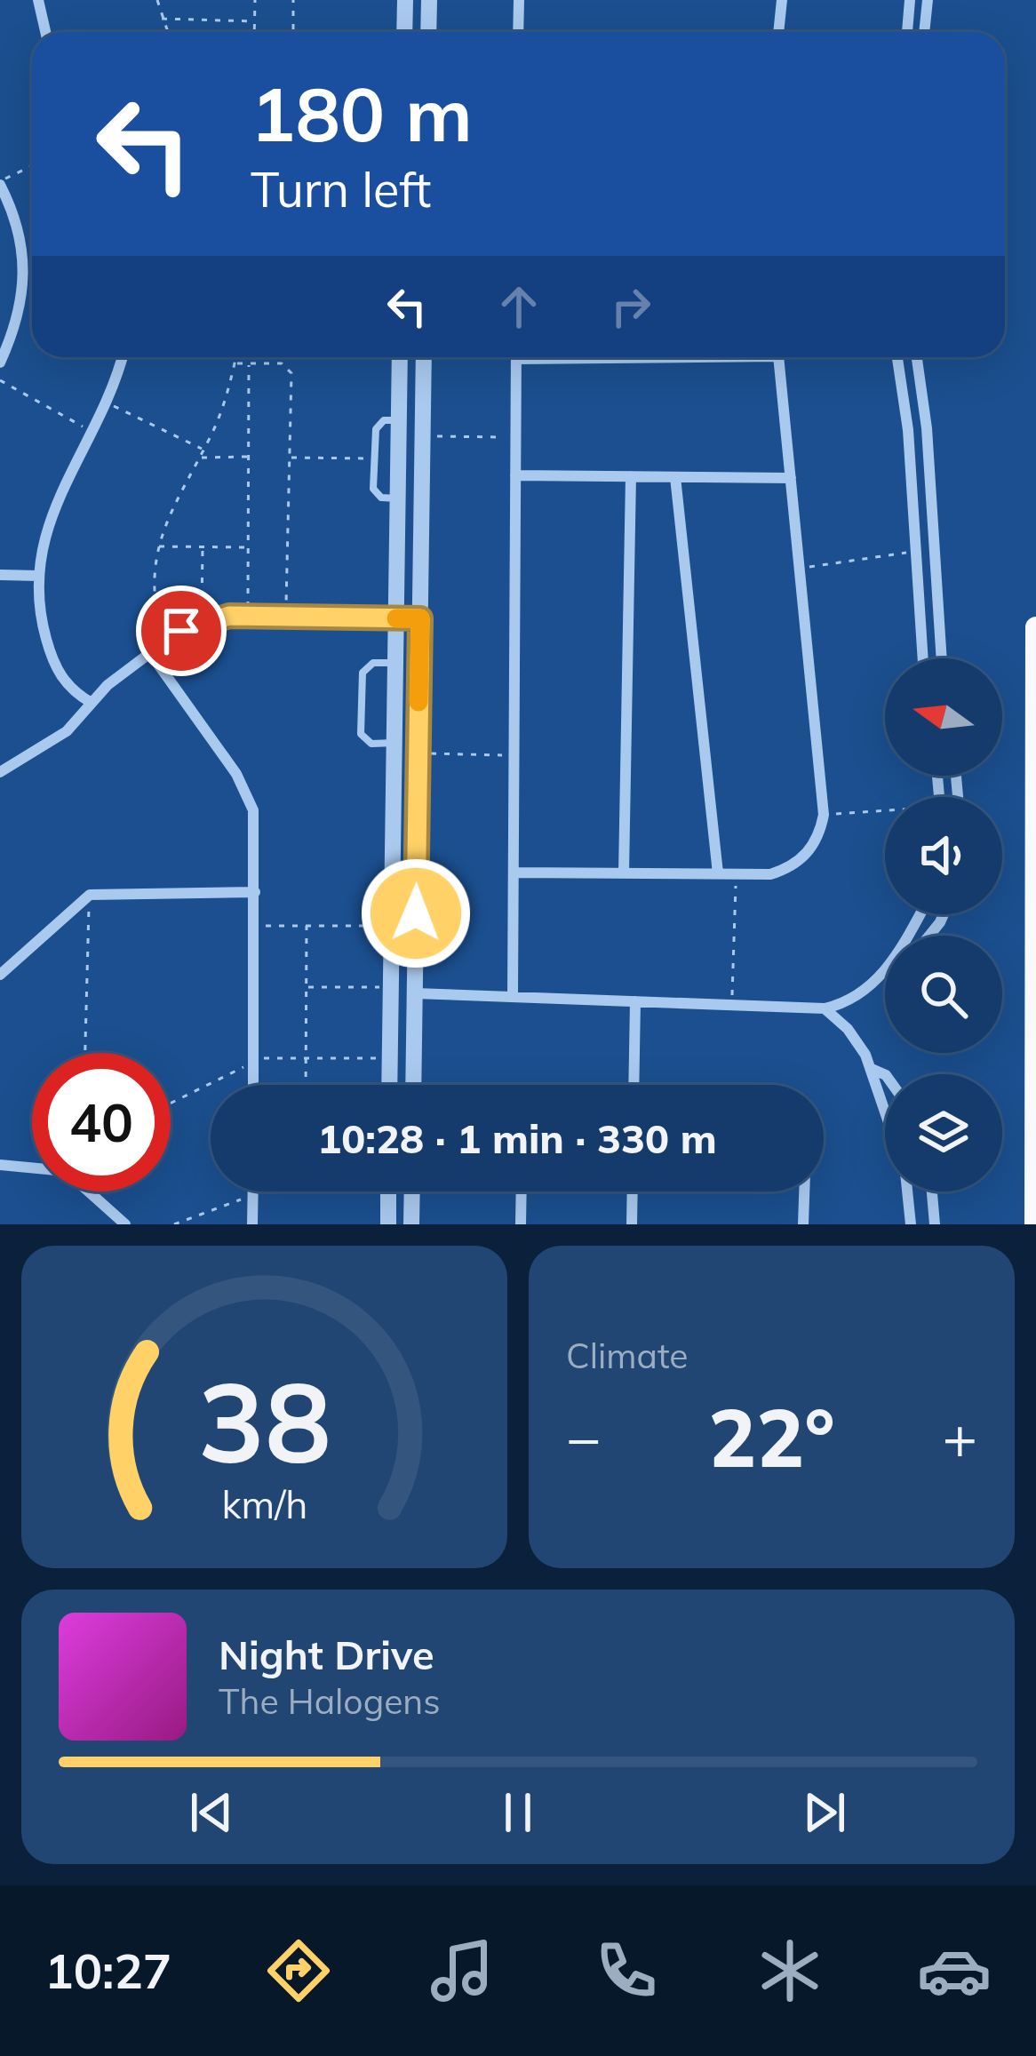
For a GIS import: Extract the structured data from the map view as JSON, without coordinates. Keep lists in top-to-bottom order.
{
  "north": "left",
  "page": {
    "turn": ["180 m", "Turn left"],
    "limit": "40",
    "trip": "10:28 · 1 min · 330 m",
    "tile": "Climate",
    "heat": ["−", "22°", "+"],
    "song": ["Night Drive", "The Halogens"],
    "tabs": "10:27",
    "gauge": ["38", "km/h"]
  }
}
